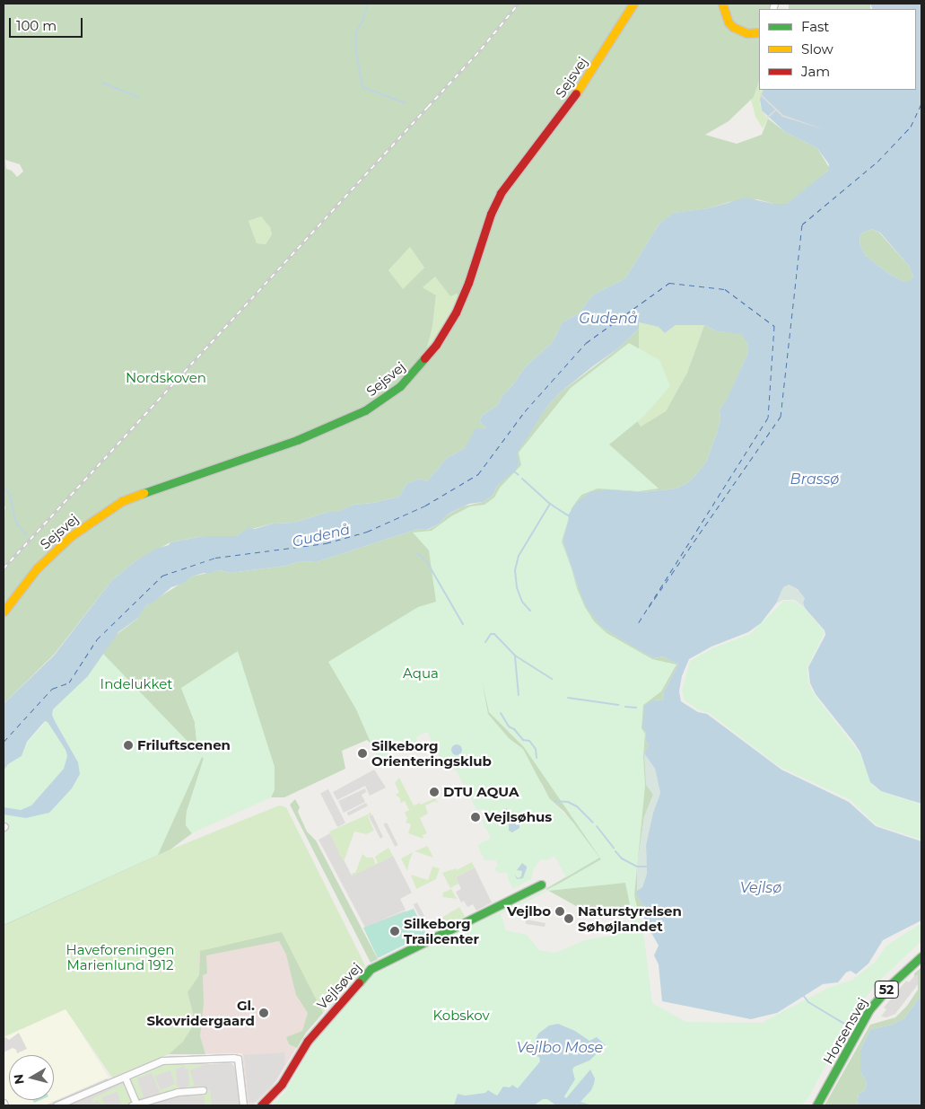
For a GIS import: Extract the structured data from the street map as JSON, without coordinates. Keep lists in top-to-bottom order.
{
  "streets": {
    "street": [
      "Sejsvej",
      "Vejlsøvej",
      "52",
      "Horsensvej"
    ]
  },
  "water": [
    "Gudenå",
    "Brassø",
    "Vejlsø",
    "Vejlbo Mose"
  ],
  "parks": [
    "Nordskoven",
    "Aqua",
    "Indelukket",
    "Haveforeningen Marienlund 1912",
    "Kobskov"
  ],
  "places": [
    "Friluftscenen",
    "Silkeborg Orienteringsklub",
    "DTU AQUA",
    "Vejlsøhus",
    "Vejlbo",
    "Naturstyrelsen Søhøjlandet",
    "Silkeborg Trailcenter",
    "Gl. Skovridergaard"
  ],
  "legend": ["Fast", "Slow", "Jam"],
  "scale_bar": "100 m",
  "north": "left"
}
